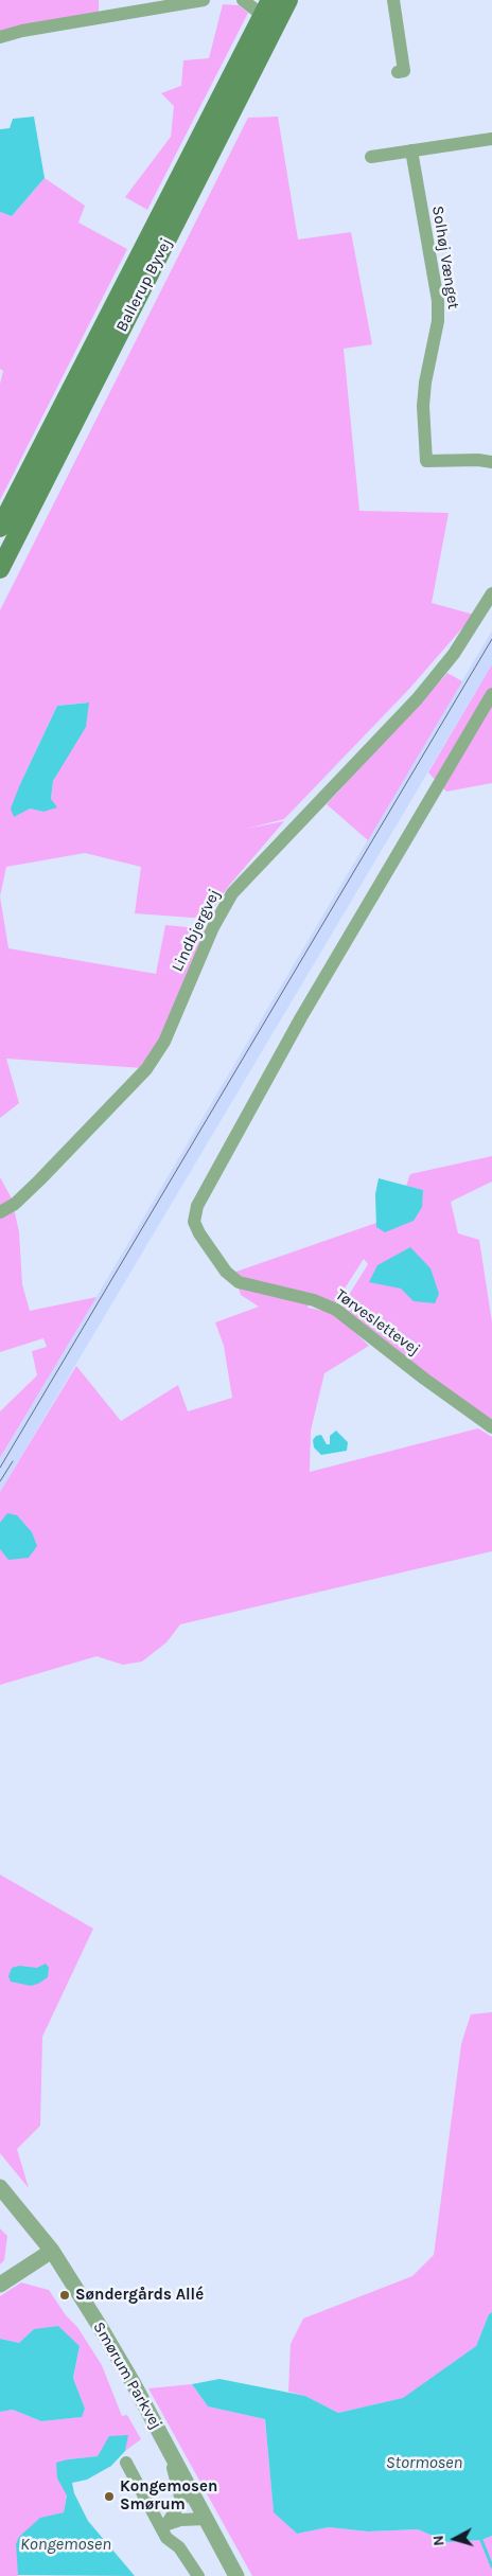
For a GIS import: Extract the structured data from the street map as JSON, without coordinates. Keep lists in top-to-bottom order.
{
  "streets": {
    "main road": ["Ballerup Byvej"],
    "street": [
      "Solhøj Vænget",
      "Lindbjergvej",
      "Tørveslettevej",
      "Smørum Parkvej"
    ]
  },
  "water": ["Stormosen", "Kongemosen"],
  "places": ["Søndergårds Allé", "Kongemosen Smørum"],
  "north": "left"
}
